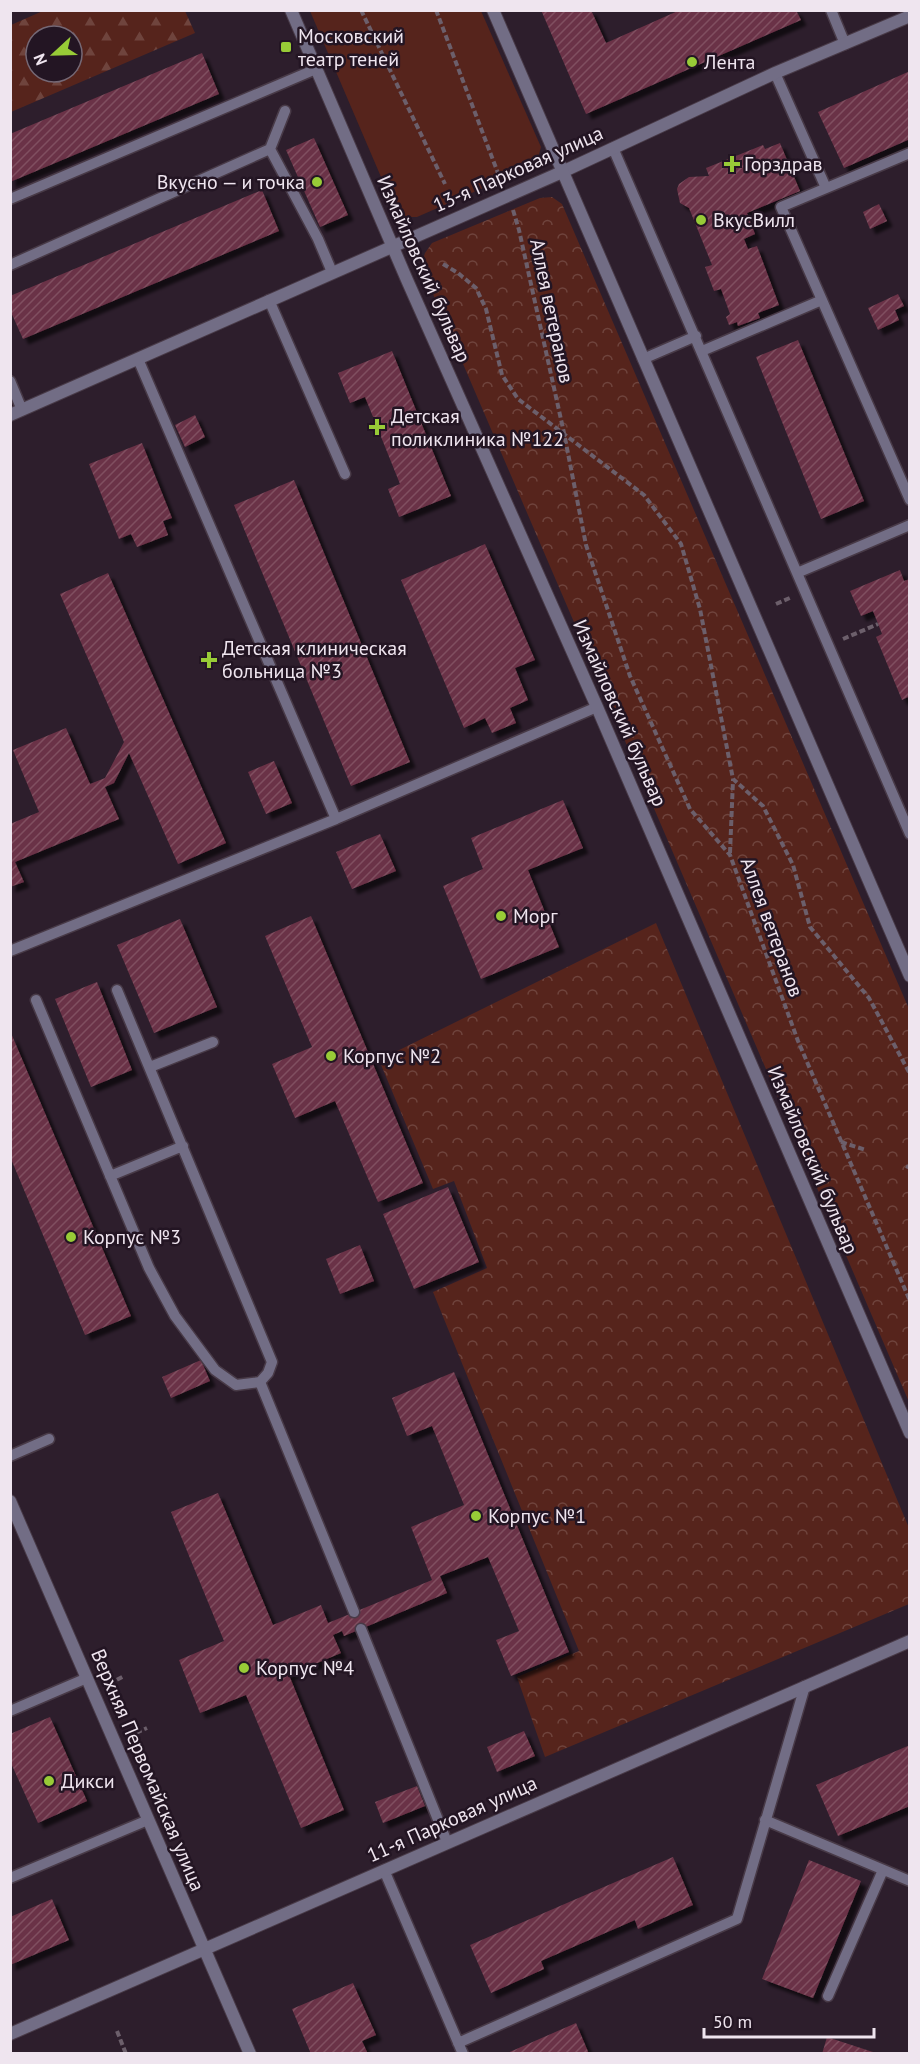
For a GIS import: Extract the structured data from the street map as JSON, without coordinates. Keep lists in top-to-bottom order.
{
  "streets": {
    "street": [
      "13-я Парковая улица",
      "Измайловский бульвар",
      "Верхняя Первомайская улица",
      "11-я Парковая улица"
    ],
    "path": ["Аллея ветеранов"]
  },
  "crossings": [
    ["13-я Парковая улица", "Измайловский бульвар"],
    ["Верхняя Первомайская улица", "11-я Парковая улица"]
  ],
  "places": {
    "transit": ["Московский театр теней"],
    "other": [
      "Лента",
      "Вкусно — и точка",
      "ВкусВилл",
      "Морг",
      "Корпус №2",
      "Корпус №3",
      "Корпус №1",
      "Корпус №4",
      "Дикси"
    ],
    "health": ["Горздрав", "Детская поликлиника №122", "Детская клиническая больница №3"]
  },
  "scale_bar": "50 m",
  "north": "left"
}
